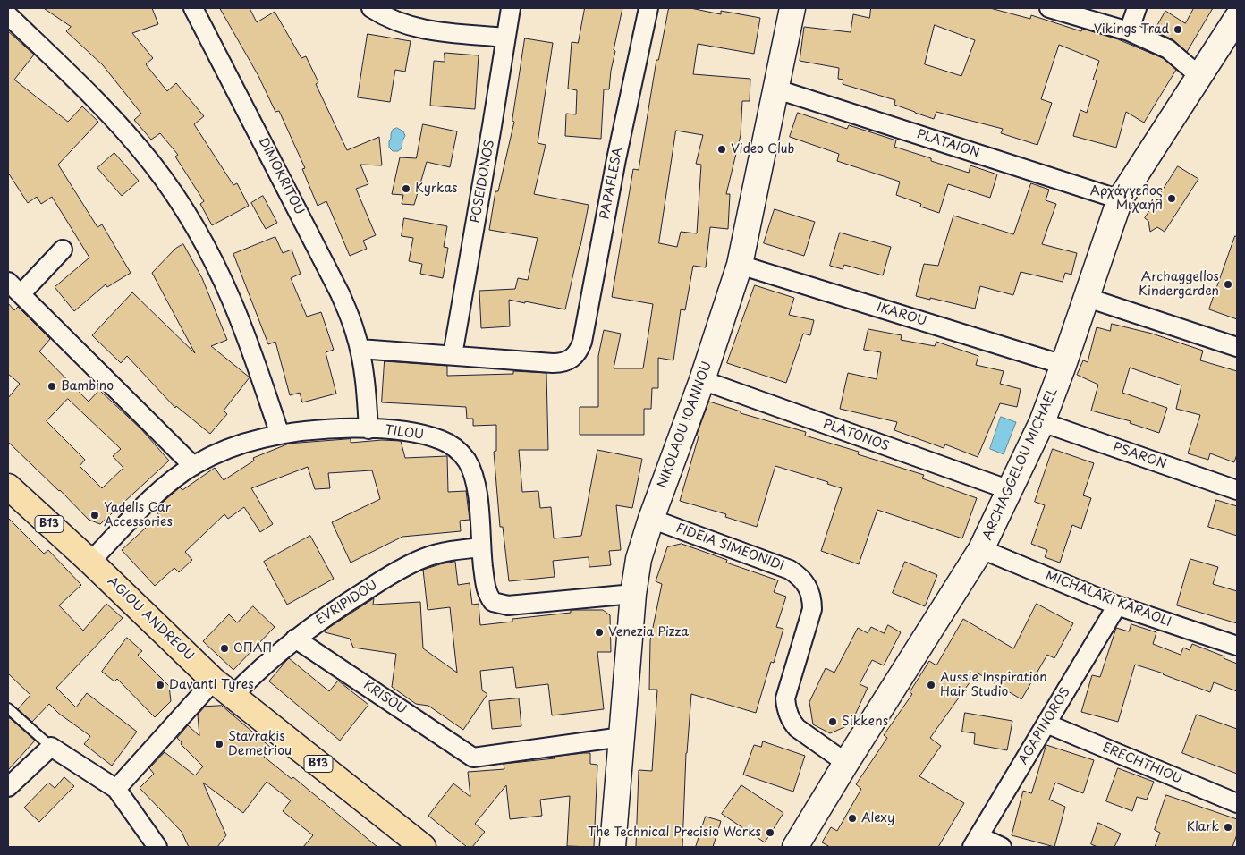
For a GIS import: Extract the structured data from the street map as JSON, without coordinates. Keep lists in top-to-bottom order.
{
  "streets": {
    "main road": ["B13", "AGIOU ANDREOU"],
    "street": [
      "PLATAION",
      "DIMOKRITOU",
      "POSEIDONOS",
      "PAPAFLESA",
      "IKAROU",
      "NIKOLAOU IOANNOU",
      "TILOU",
      "PLATONOS",
      "PSARON",
      "ARCHAGGELOU MICHAEL",
      "FIDEIA SIMEONIDI",
      "MICHALAKI KARAOLI",
      "EVRIPIDOU",
      "KRISOU",
      "AGAPINOROS",
      "ERECHTHIOU"
    ]
  },
  "crossings": [
    ["PLATAION", "NIKOLAOU IOANNOU"],
    ["PLATAION", "ARCHAGGELOU MICHAEL"],
    ["DIMOKRITOU", "TILOU"],
    ["POSEIDONOS", "PAPAFLESA"],
    ["IKAROU", "NIKOLAOU IOANNOU"],
    ["IKAROU", "ARCHAGGELOU MICHAEL"],
    ["NIKOLAOU IOANNOU", "TILOU"],
    ["NIKOLAOU IOANNOU", "PLATONOS"],
    ["NIKOLAOU IOANNOU", "FIDEIA SIMEONIDI"],
    ["NIKOLAOU IOANNOU", "KRISOU"],
    ["TILOU", "EVRIPIDOU"],
    ["TILOU", "AGIOU ANDREOU"],
    ["PLATONOS", "ARCHAGGELOU MICHAEL"],
    ["PSARON", "ARCHAGGELOU MICHAEL"],
    ["ARCHAGGELOU MICHAEL", "FIDEIA SIMEONIDI"],
    ["ARCHAGGELOU MICHAEL", "MICHALAKI KARAOLI"],
    ["MICHALAKI KARAOLI", "AGAPINOROS"],
    ["EVRIPIDOU", "AGIOU ANDREOU"],
    ["EVRIPIDOU", "KRISOU"],
    ["AGAPINOROS", "ERECHTHIOU"]
  ],
  "places": [
    "Vikings Trad",
    "Video Club",
    "Kyrkas",
    "Αρχάγγελος Μιχαήλ",
    "Archaggellos Kindergarden",
    "Bambino",
    "Yadelis Car Accessories",
    "Venezia Pizza",
    "ΟΠΑΠ",
    "Davanti Tyres",
    "Aussie Inspiration Hair Studio",
    "Sikkens",
    "Stavrakis Demetriou",
    "Alexy",
    "Klark",
    "The Technical Precisio Works"
  ]
}
